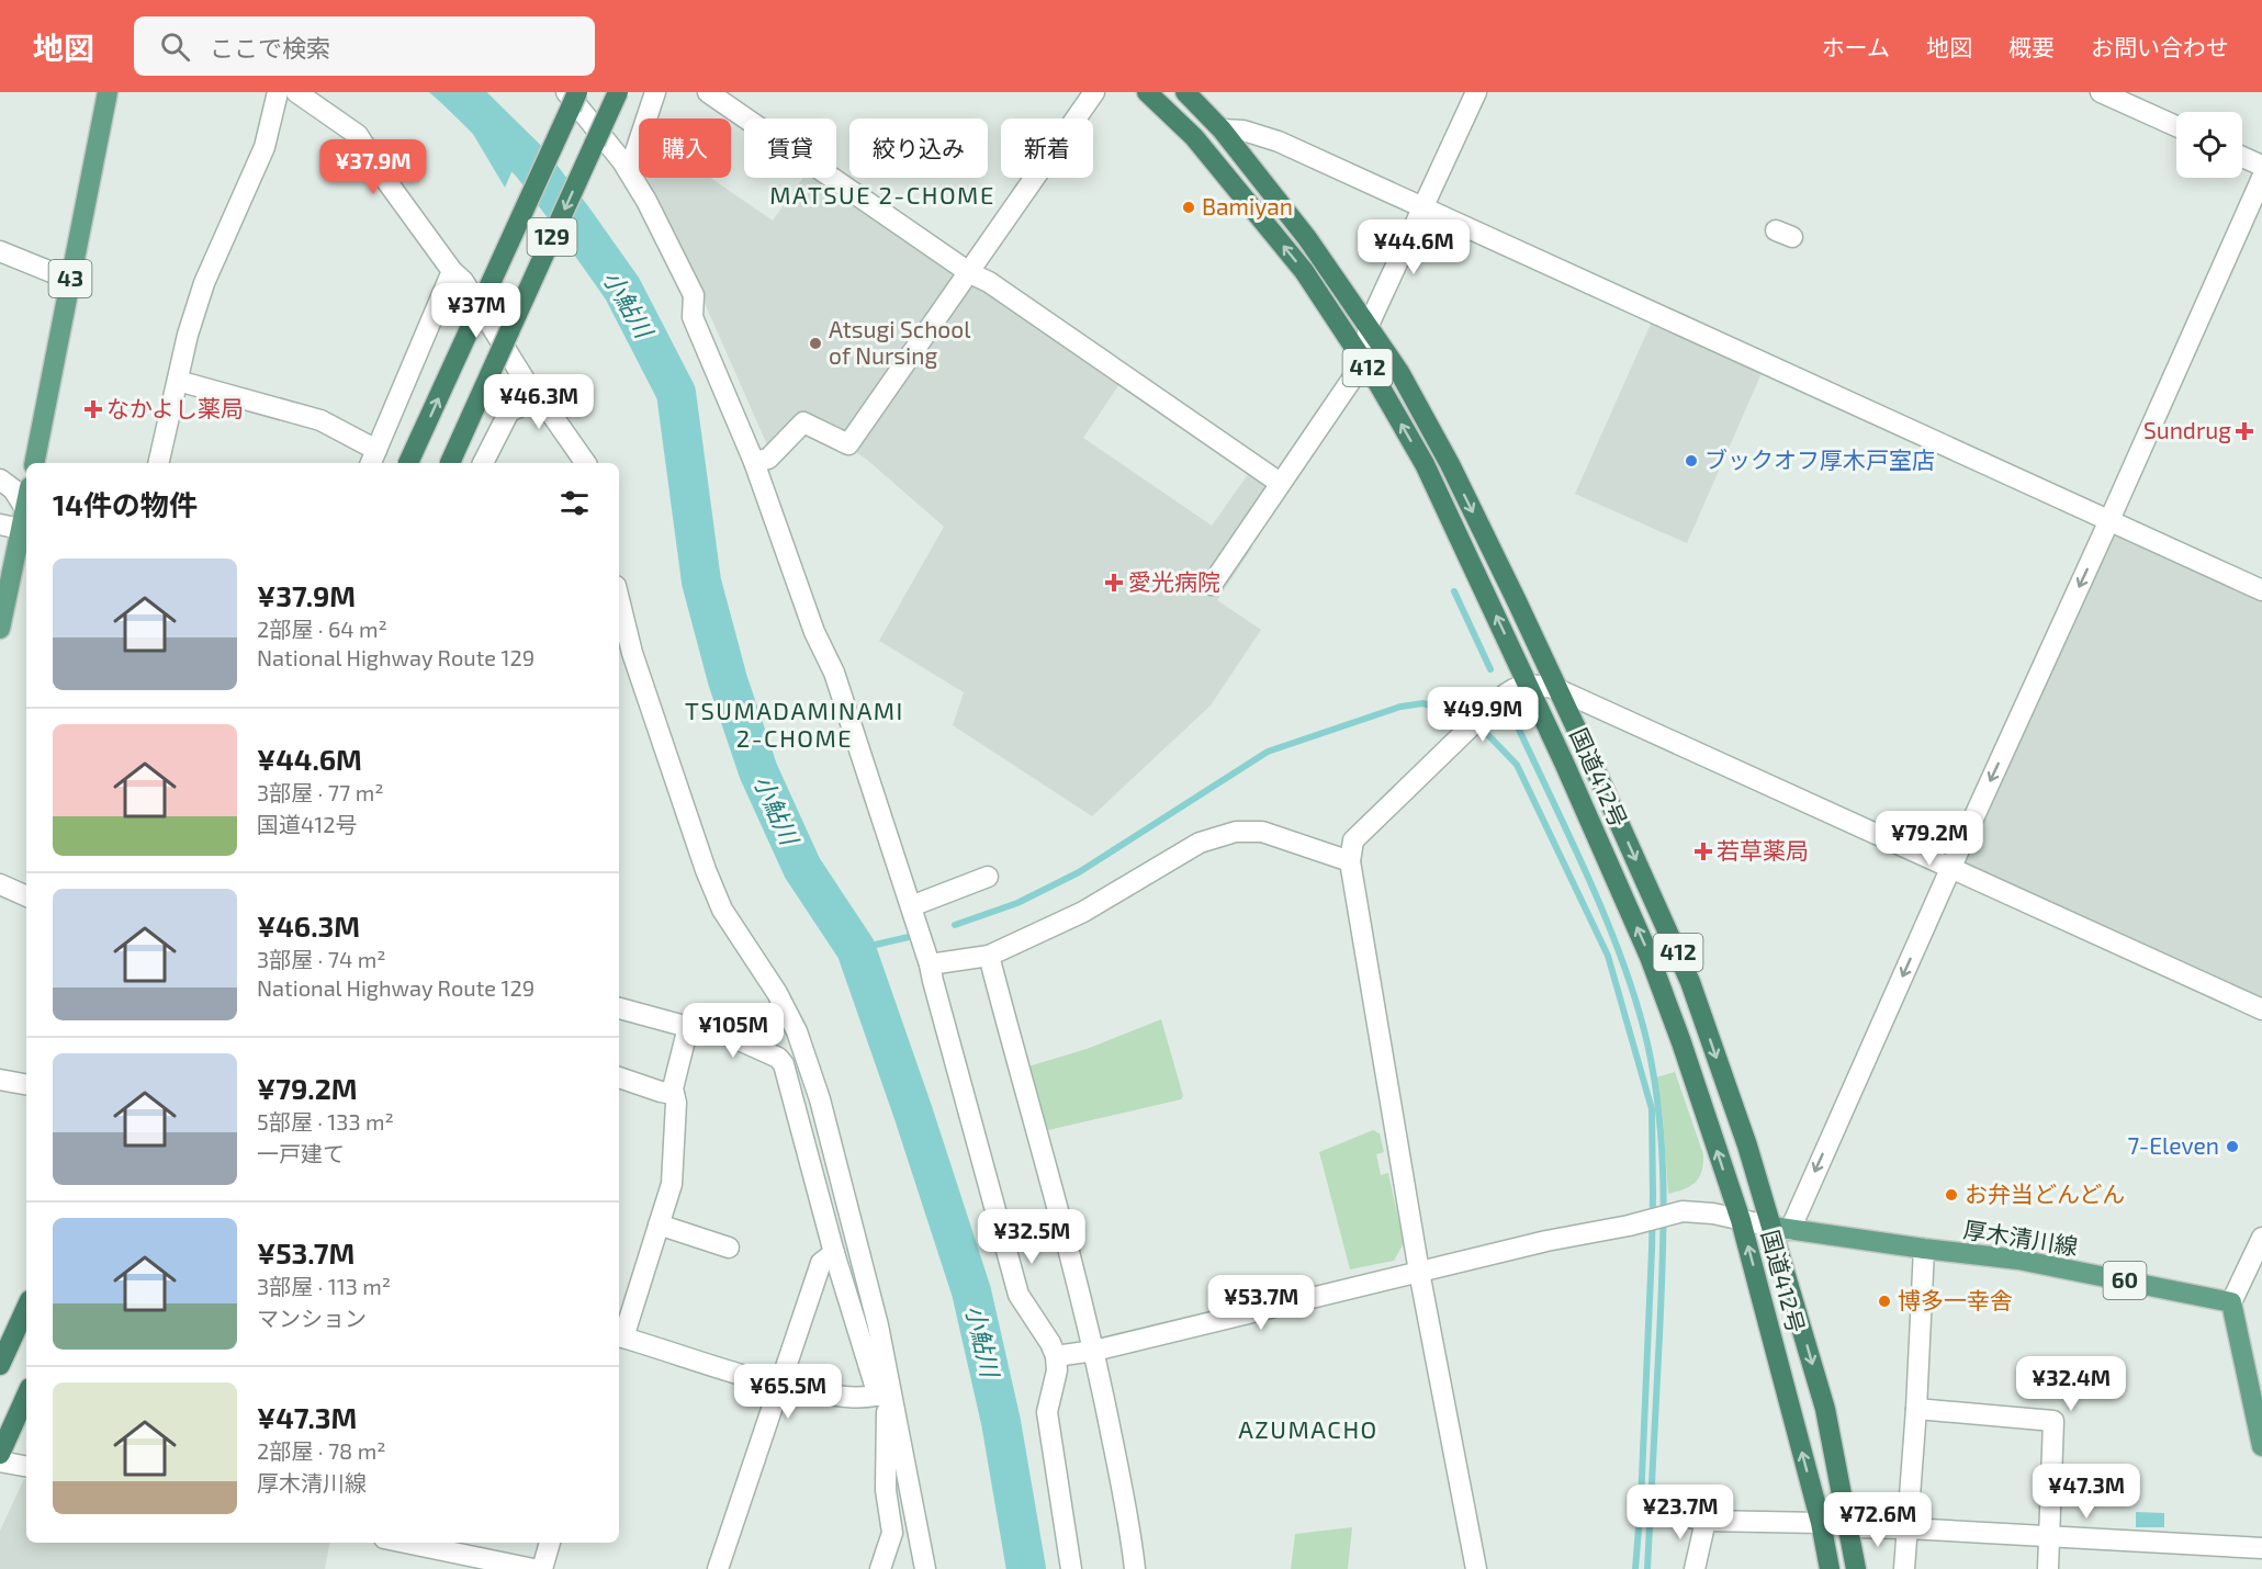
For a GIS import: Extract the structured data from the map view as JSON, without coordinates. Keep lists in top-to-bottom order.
{
  "streets": {
    "highway": ["129", "412", "国道412号"],
    "main road": ["43", "厚木清川線", "60"]
  },
  "crossings": [
    ["国道412号", "厚木清川線"]
  ],
  "districts": ["MATSUE 2-CHOME", "TSUMADAMINAMI 2-CHOME", "AZUMACHO"],
  "water": ["小鮎川"],
  "places": {
    "other": [
      "Bamiyan",
      "Atsugi School of Nursing",
      "ブックオフ厚木戸室店",
      "7-Eleven",
      "お弁当どんどん",
      "博多一幸舎"
    ],
    "health": [
      "なかよし薬局",
      "Sundrug",
      "愛光病院",
      "若草薬局"
    ]
  },
  "page": {
    "header": "地図",
    "search": "ここで検索",
    "nav": [
      "ホーム",
      "地図",
      "概要",
      "お問い合わせ"
    ],
    "chip": [
      "購入",
      "賃貸",
      "絞り込み",
      "新着"
    ],
    "price": [
      "¥37.9M",
      "¥44.6M",
      "¥37M",
      "¥46.3M",
      "¥49.9M",
      "¥79.2M",
      "¥105M",
      "¥32.5M",
      "¥53.7M",
      "¥32.4M",
      "¥65.5M",
      "¥47.3M",
      "¥23.7M",
      "¥72.6M"
    ],
    "heading": "14件の物件",
    "list": [
      {
        "name": "¥37.9M",
        "note": "2部屋 · 64 m² · National Highway Route 129"
      },
      {
        "name": "¥44.6M",
        "note": "3部屋 · 77 m² · 国道412号"
      },
      {
        "name": "¥46.3M",
        "note": "3部屋 · 74 m² · National Highway Route 129"
      },
      {
        "name": "¥79.2M",
        "note": "5部屋 · 133 m² · 一戸建て"
      },
      {
        "name": "¥53.7M",
        "note": "3部屋 · 113 m² · マンション"
      },
      {
        "name": "¥47.3M",
        "note": "2部屋 · 78 m² · 厚木清川線"
      }
    ]
  }
}
